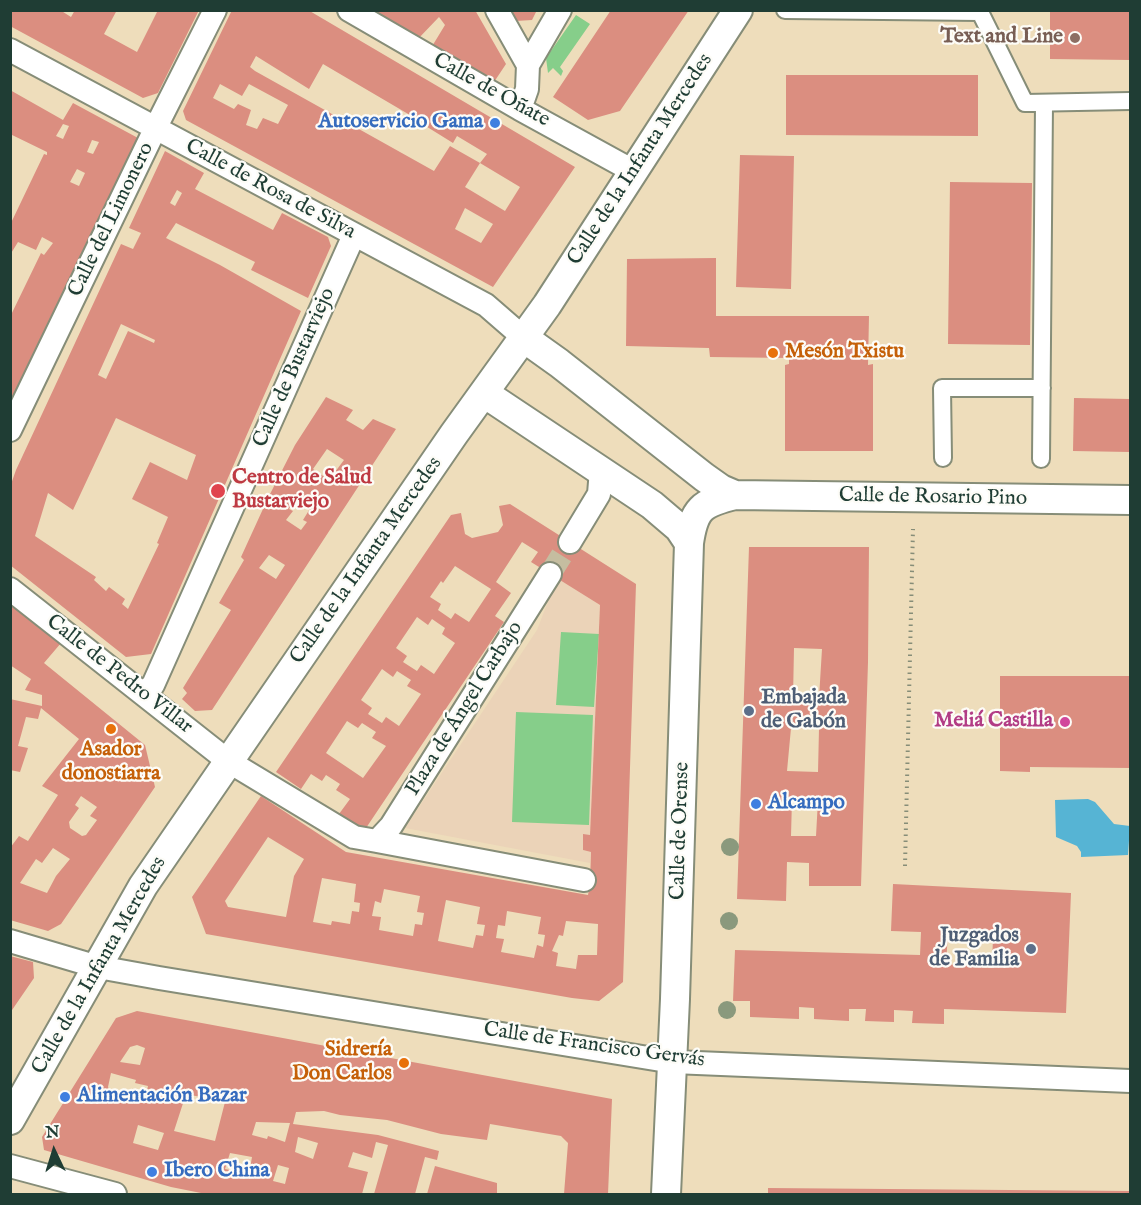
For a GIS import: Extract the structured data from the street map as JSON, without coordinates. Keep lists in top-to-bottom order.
{
  "streets": {
    "street": [
      "Calle de Oñate",
      "Calle de la Infanta Mercedes",
      "Calle de Rosa de Silva",
      "Calle del Limonero",
      "Calle de Bustarviejo",
      "Calle de Rosario Pino",
      "Calle de Pedro Villar",
      "Plaza de Ángel Carbajo",
      "Calle de Orense",
      "Calle de Francisco Gervás"
    ]
  },
  "crossings": [
    ["Calle de Oñate", "Calle de la Infanta Mercedes"],
    ["Calle de la Infanta Mercedes", "Calle de Rosa de Silva"],
    ["Calle de la Infanta Mercedes", "Calle de Pedro Villar"],
    ["Calle de la Infanta Mercedes", "Calle de Francisco Gervás"],
    ["Calle de Rosa de Silva", "Calle del Limonero"],
    ["Calle de Rosa de Silva", "Calle de Bustarviejo"],
    ["Calle de Bustarviejo", "Calle de Pedro Villar"],
    ["Calle de Rosario Pino", "Calle de Orense"],
    ["Calle de Orense", "Calle de Francisco Gervás"]
  ],
  "places": [
    "Text and Line",
    "Autoservicio Gama",
    "Mesón Txistu",
    "Centro de Salud Bustarviejo",
    "Embajada de Gabón",
    "Meliá Castilla",
    "Asador donostiarra",
    "Alcampo",
    "Juzgados de Familia",
    "Sidrería Don Carlos",
    "Alimentación Bazar",
    "Ibero China"
  ],
  "north": "top"
}
